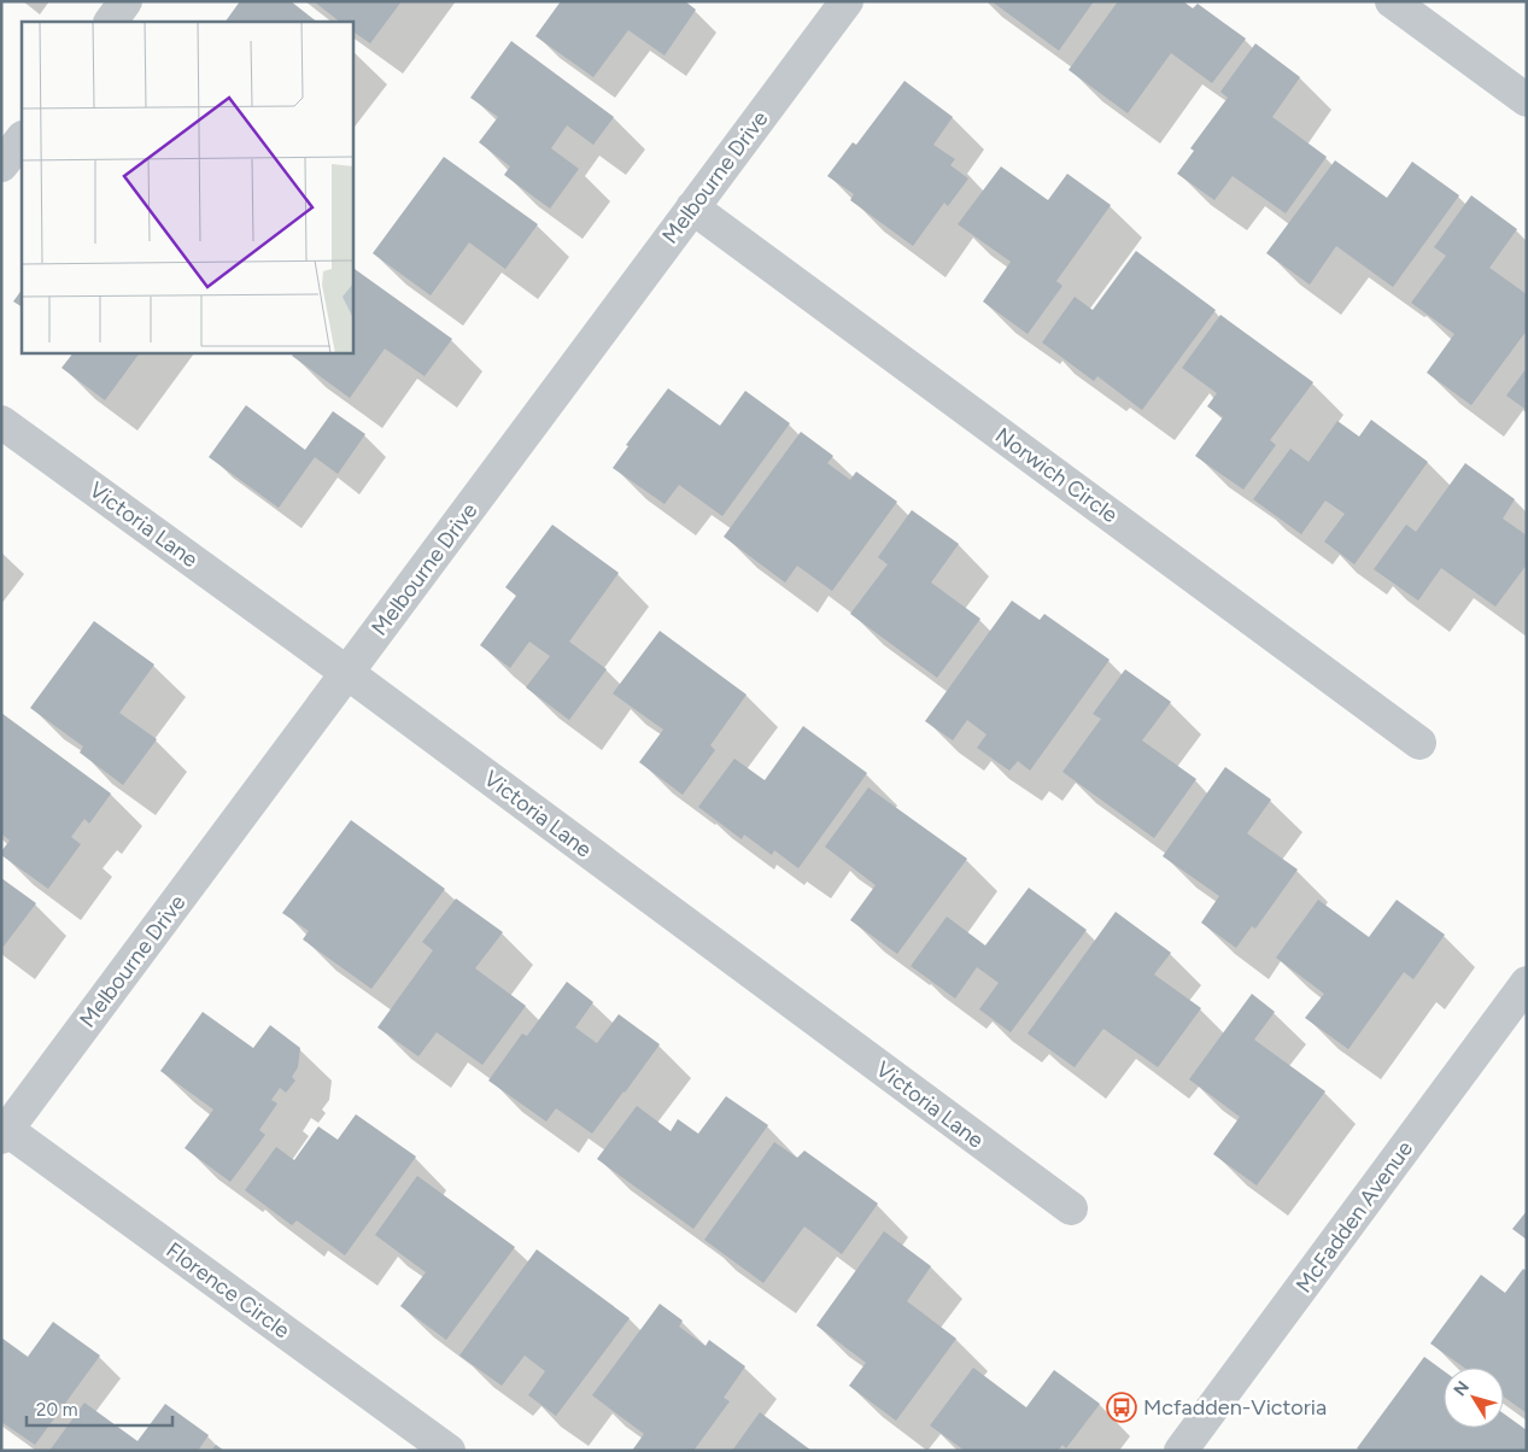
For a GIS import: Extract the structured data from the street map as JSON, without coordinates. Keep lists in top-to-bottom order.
{
  "streets": {
    "street": [
      "Melbourne Drive",
      "Norwich Circle",
      "Victoria Lane",
      "McFadden Avenue",
      "Florence Circle"
    ]
  },
  "crossings": [
    ["Melbourne Drive", "Norwich Circle"],
    ["Melbourne Drive", "Victoria Lane"],
    ["Melbourne Drive", "Florence Circle"]
  ],
  "places": {
    "bus stop": ["Mcfadden-Victoria"]
  },
  "scale_bar": "20 m",
  "north": "top left"
}
